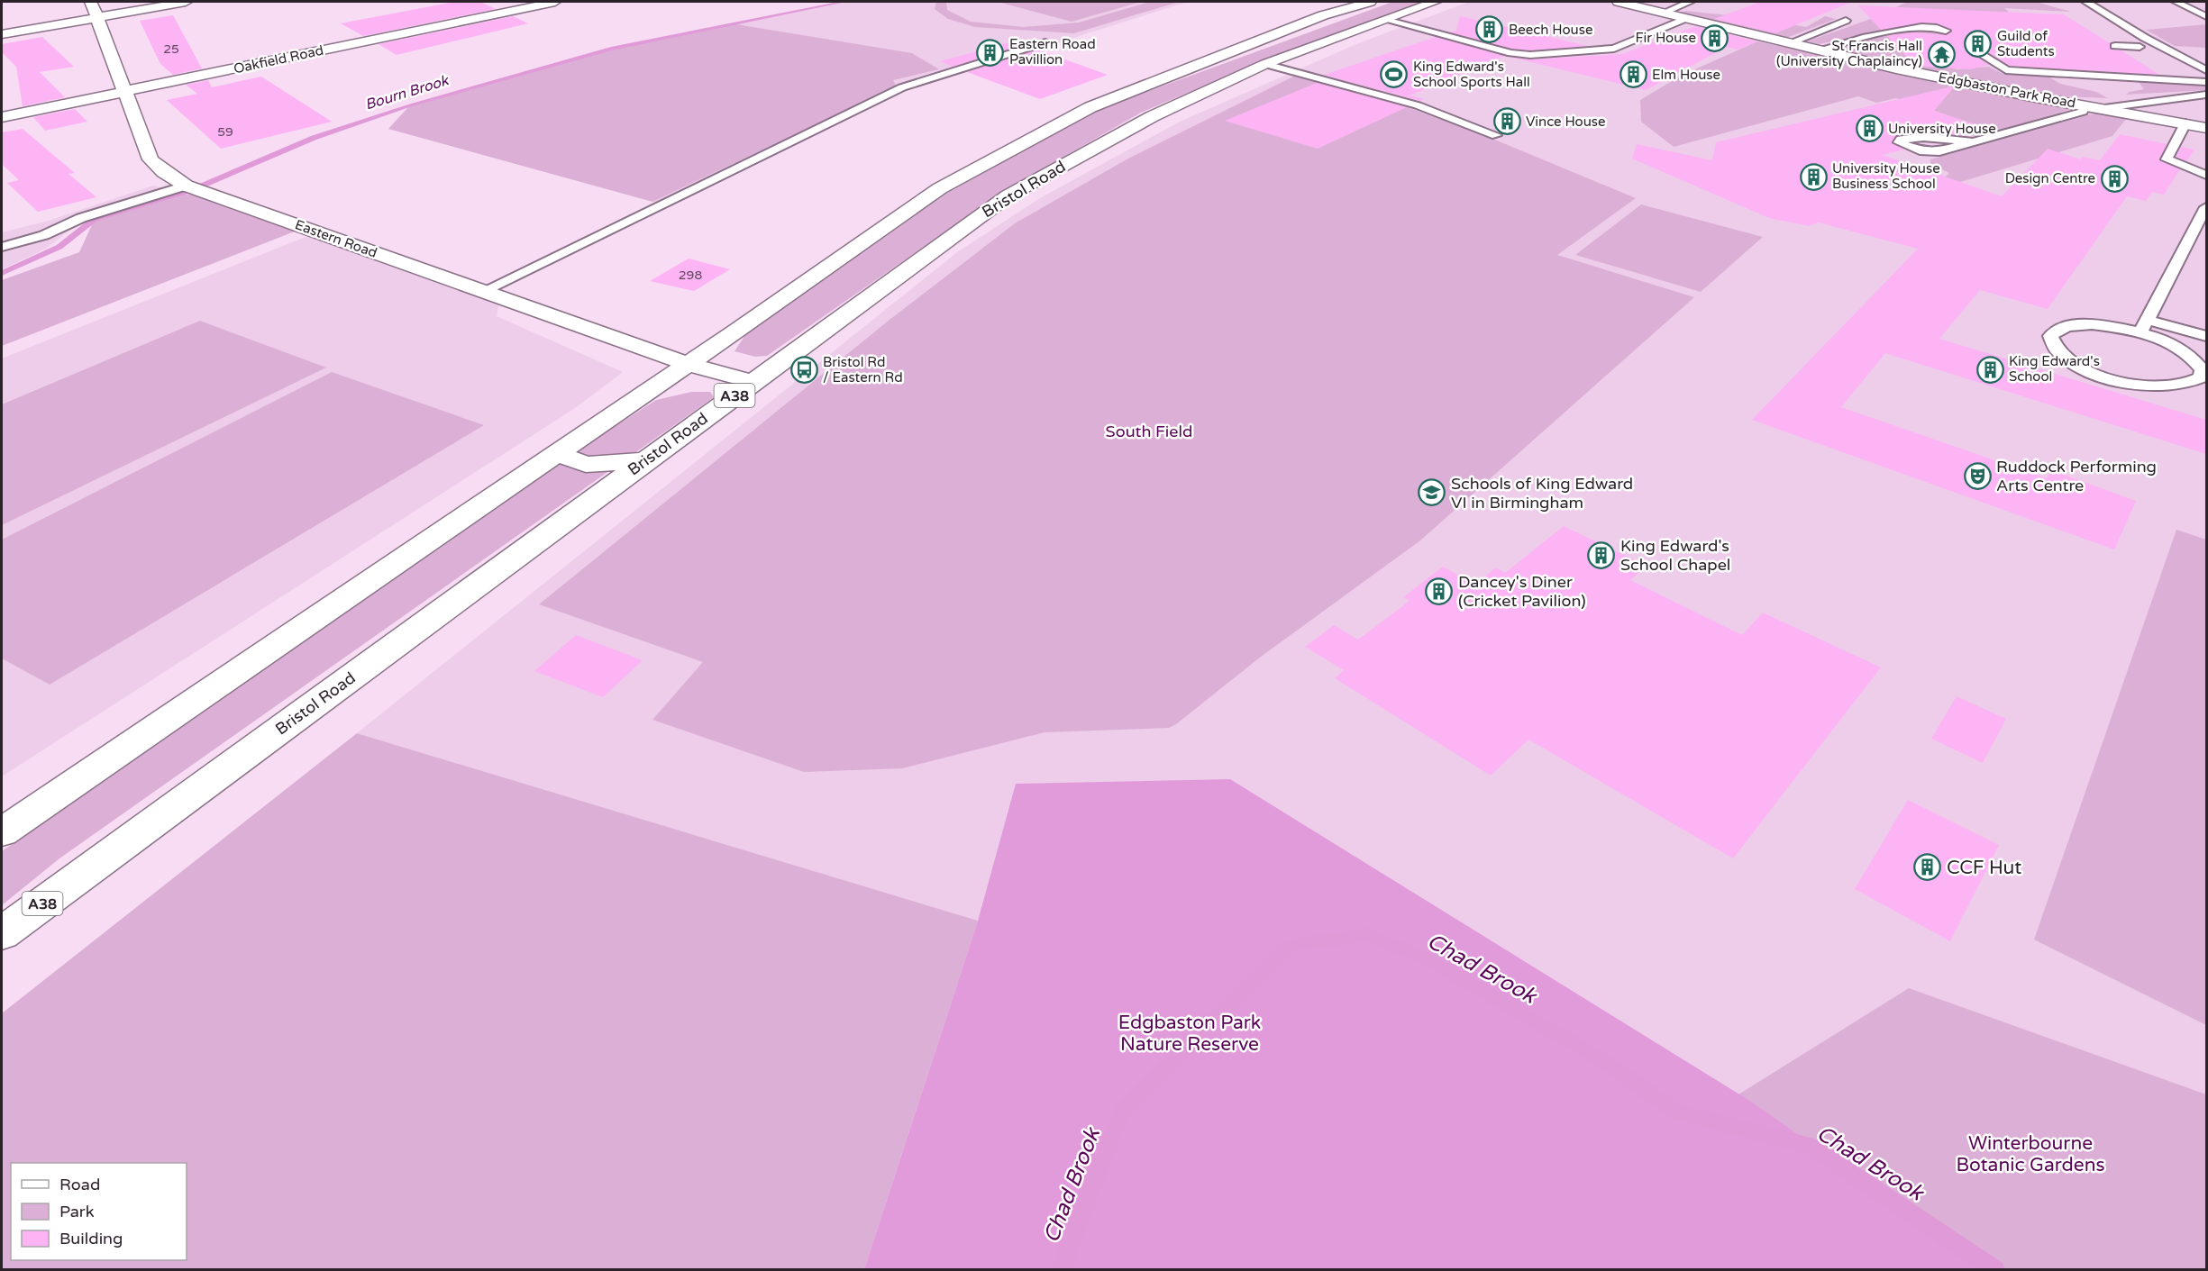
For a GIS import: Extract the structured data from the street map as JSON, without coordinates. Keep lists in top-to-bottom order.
{
  "streets": {
    "main road": [
      "Oakfield Road",
      "Edgbaston Park Road",
      "Bristol Road",
      "Eastern Road",
      "A38"
    ]
  },
  "crossings": [
    ["Oakfield Road", "Eastern Road"],
    ["Bristol Road", "Eastern Road"]
  ],
  "water": ["Bourn Brook", "Chad Brook"],
  "parks": ["South Field", "Edgbaston Park Nature Reserve", "Winterbourne Botanic Gardens"],
  "places": {
    "building": [
      "Beech House",
      "Fir House",
      "Guild of Students",
      "Eastern Road Pavillion",
      "Elm House",
      "Vince House",
      "University House",
      "University House Business School",
      "Design Centre",
      "King Edward's School",
      "King Edward's School Chapel",
      "Dancey's Diner (Cricket Pavilion)",
      "CCF Hut"
    ],
    "temple": ["St Francis Hall (University Chaplaincy)"],
    "sports": ["King Edward's School Sports Hall"],
    "bus stop": ["Bristol Rd / Eastern Rd"],
    "theatre": ["Ruddock Performing Arts Centre"],
    "school or university": ["Schools of King Edward VI in Birmingham"]
  },
  "house_numbers": ["25", "59", "298"],
  "legend": ["Road", "Park", "Building"]
}
